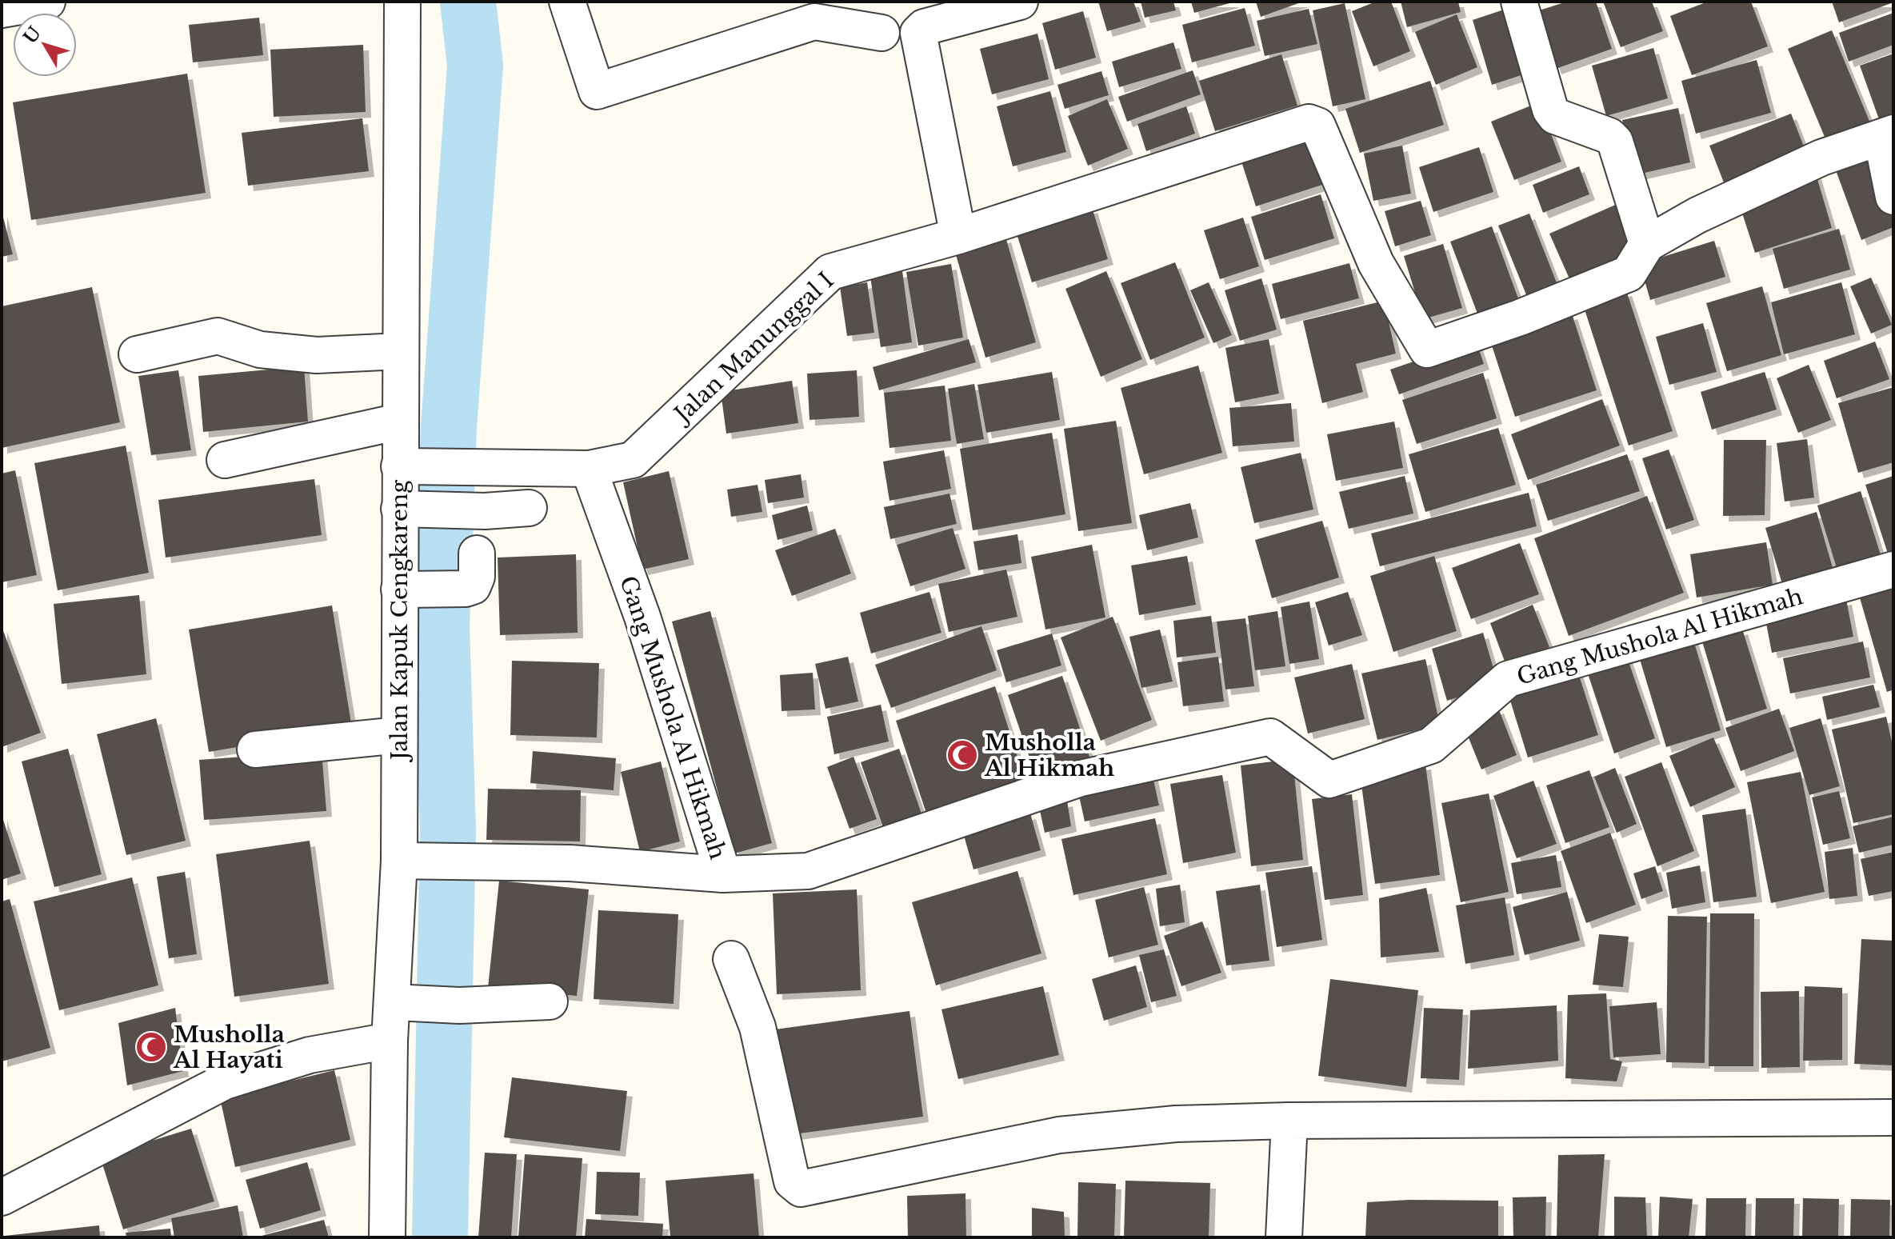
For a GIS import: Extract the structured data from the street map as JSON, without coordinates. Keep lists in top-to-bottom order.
{
  "streets": {
    "street": ["Jalan Manunggal I", "Jalan Kapuk Cengkareng", "Gang Mushola Al Hikmah"]
  },
  "crossings": [
    ["Jalan Manunggal I", "Jalan Kapuk Cengkareng"],
    ["Jalan Manunggal I", "Gang Mushola Al Hikmah"]
  ],
  "places": {
    "mosque": ["Musholla Al Hikmah", "Musholla Al Hayati"]
  },
  "north": "top left"
}
